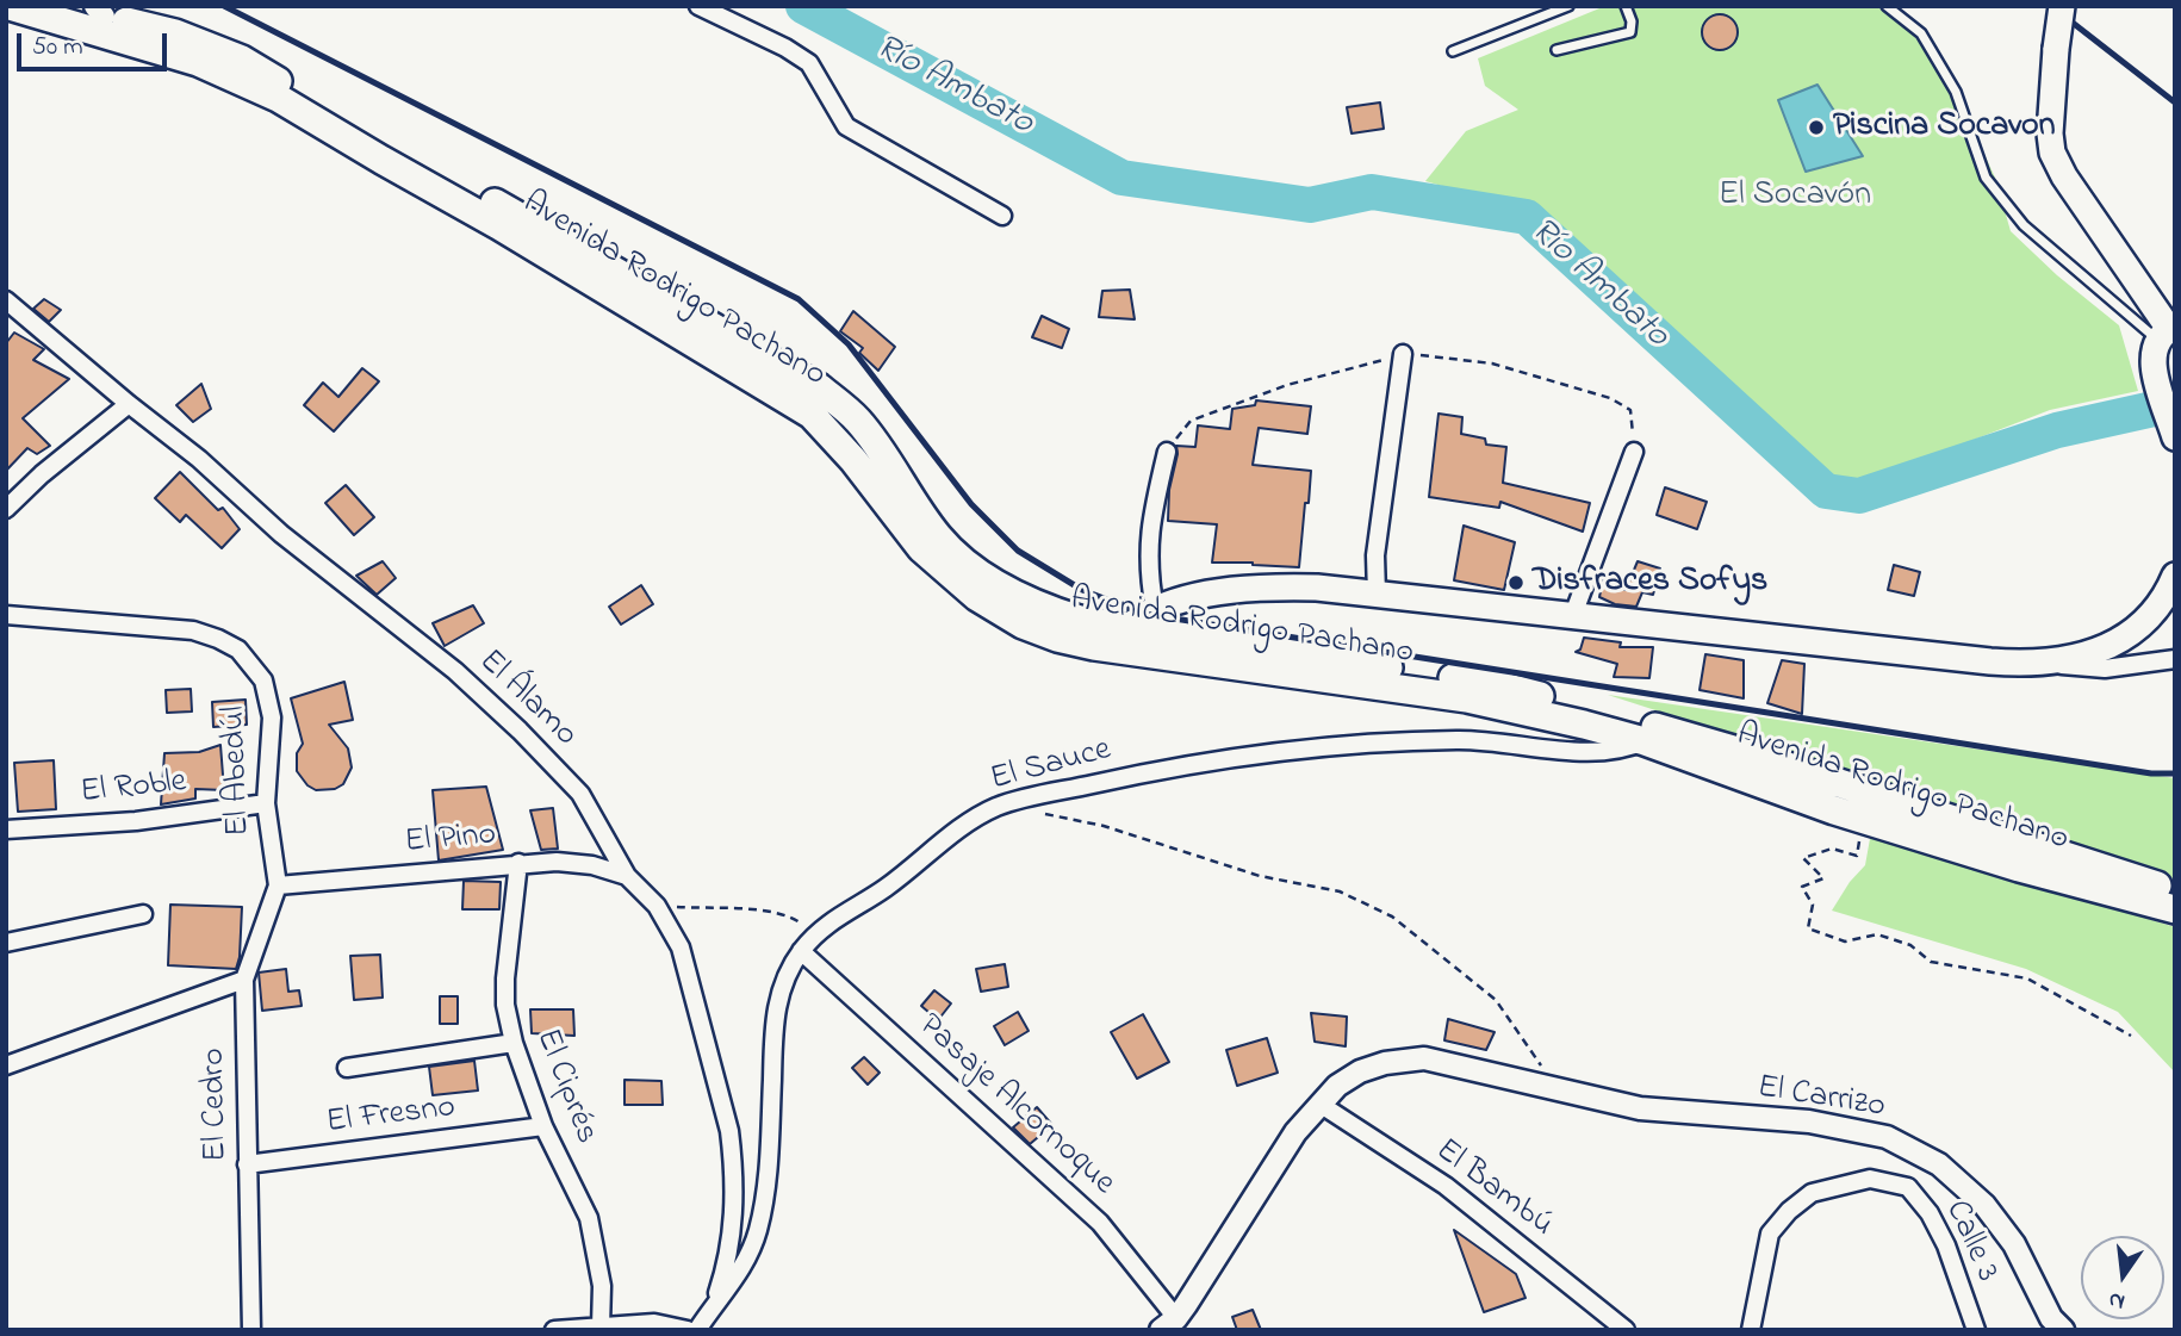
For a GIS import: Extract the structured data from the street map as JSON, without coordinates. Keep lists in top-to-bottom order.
{
  "streets": {
    "main road": ["Avenida Rodrigo Pachano"],
    "street": [
      "El Álamo",
      "El Sauce",
      "El Abedúl",
      "El Roble",
      "El Pino",
      "El Ciprés",
      "El Carrizo",
      "El Cedro",
      "Pasaje Alcornoque",
      "El Fresno",
      "El Bambú",
      "Calle 3"
    ]
  },
  "crossings": [
    ["Avenida Rodrigo Pachano", "El Sauce"],
    ["El Álamo", "El Sauce"],
    ["El Álamo", "El Pino"],
    ["El Sauce", "Pasaje Alcornoque"],
    ["El Abedúl", "El Roble"],
    ["El Abedúl", "El Pino"],
    ["El Abedúl", "El Cedro"],
    ["El Pino", "El Ciprés"],
    ["El Pino", "El Cedro"],
    ["El Ciprés", "El Fresno"],
    ["El Carrizo", "Pasaje Alcornoque"],
    ["El Carrizo", "El Bambú"],
    ["El Cedro", "El Fresno"]
  ],
  "water": ["Río Ambato"],
  "parks": ["El Socavón"],
  "places": ["Piscina Socavon", "Disfraces Sofys"],
  "scale_bar": "50 m",
  "north": "bottom"
}
